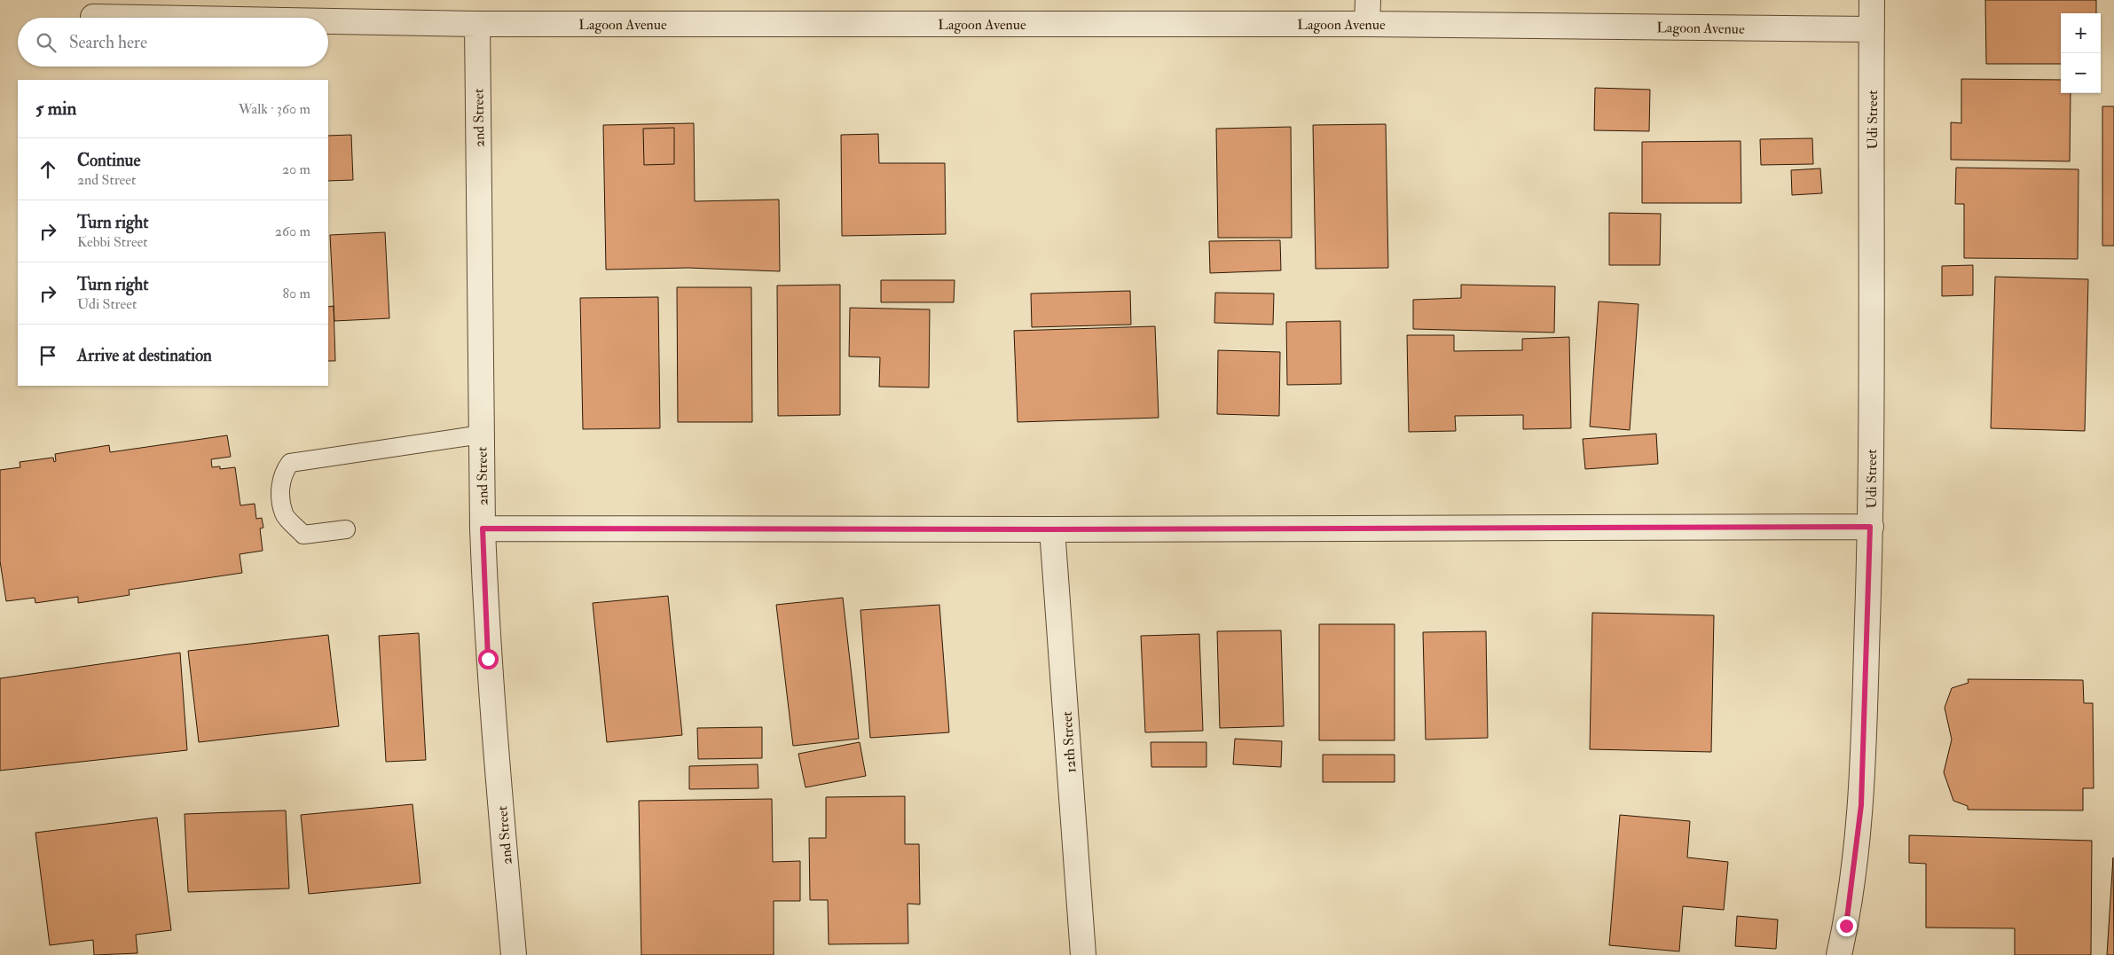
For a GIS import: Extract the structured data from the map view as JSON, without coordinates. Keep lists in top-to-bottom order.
{
  "streets": {
    "street": [
      "Lagoon Avenue",
      "2nd Street",
      "Udi Street",
      "12th Street"
    ]
  },
  "crossings": [
    ["Lagoon Avenue", "2nd Street"],
    ["Lagoon Avenue", "Udi Street"]
  ],
  "page": {
    "map_buttons": ["+", "−"],
    "search": "Search here",
    "heading": ["5 min", "Walk · 360 m"],
    "list": [
      ["Continue", "2nd Street", "20 m"],
      ["Turn right", "Kebbi Street", "260 m"],
      ["Turn right", "Udi Street", "80 m"],
      "Arrive at destination"
    ]
  }
}
